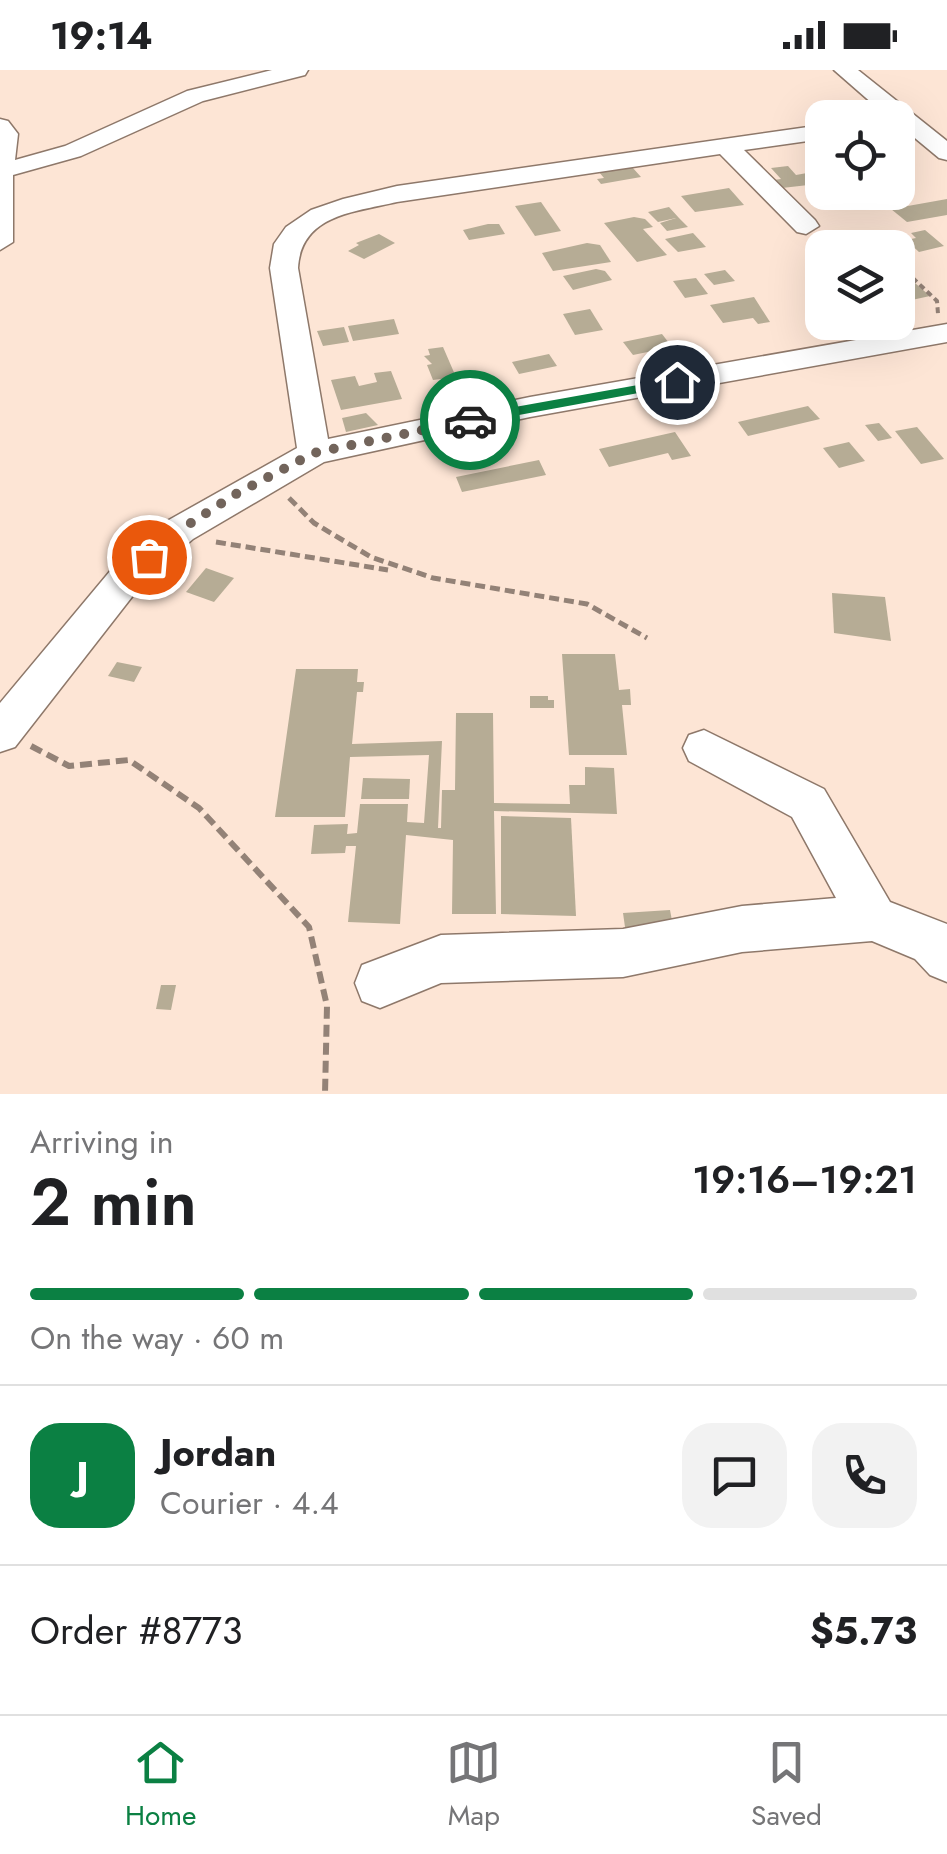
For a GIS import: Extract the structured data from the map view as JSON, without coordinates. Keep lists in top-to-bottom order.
{
  "page": {
    "status": "19:14",
    "heading": ["2 min", "Arriving in", "19:16–19:21"],
    "panel": [
      "Jordan",
      "Courier · 4.4",
      "Order #8773",
      "$5.73"
    ],
    "bar": "On the way · 60 m",
    "round": "J",
    "tabs": ["Home", "Map", "Saved"]
  }
}
